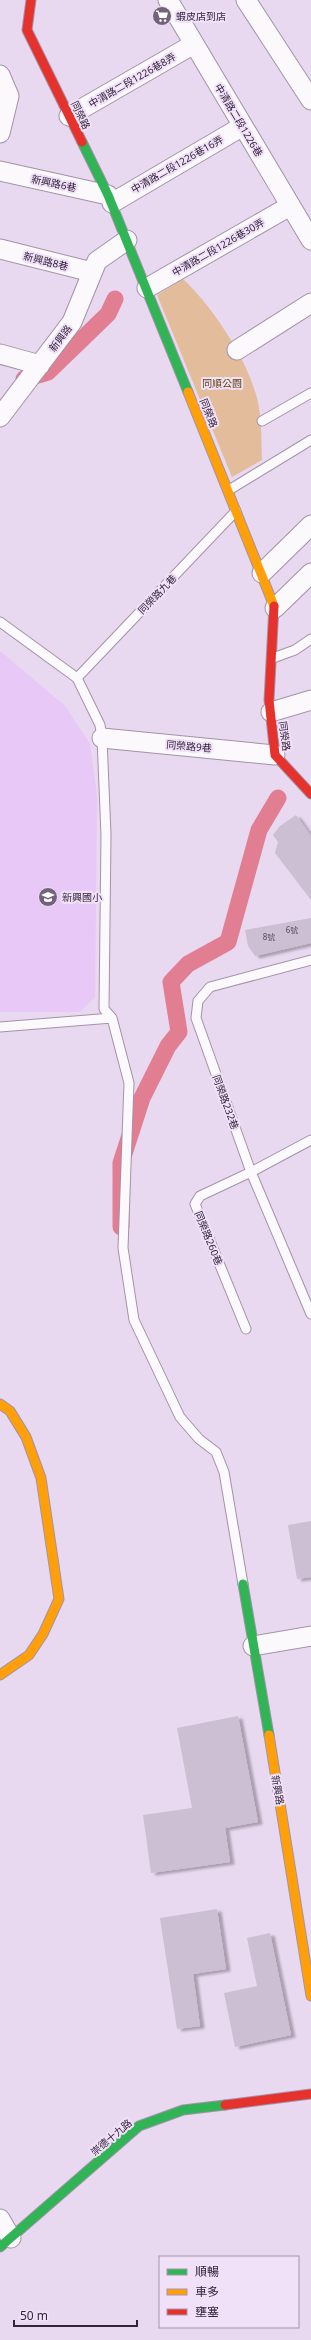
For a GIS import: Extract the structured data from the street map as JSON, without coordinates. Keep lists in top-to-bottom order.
{
  "streets": {
    "street": [
      "中清路二段1226巷8弄",
      "同榮路",
      "中清路二段1226巷",
      "中清路二段1226巷16弄",
      "新興路6巷",
      "中清路二段1226巷30弄",
      "新興路8巷",
      "新興路",
      "同榮路9巷",
      "崇德十九路"
    ],
    "lane": ["同榮路九巷", "同榮路232巷", "同榮路260巷"]
  },
  "crossings": [
    ["中清路二段1226巷8弄", "同榮路"],
    ["中清路二段1226巷8弄", "中清路二段1226巷"],
    ["同榮路", "中清路二段1226巷16弄"],
    ["同榮路", "新興路6巷"],
    ["同榮路", "中清路二段1226巷30弄"],
    ["同榮路", "新興路"],
    ["同榮路", "同榮路九巷"],
    ["同榮路", "同榮路9巷"],
    ["中清路二段1226巷", "中清路二段1226巷16弄"],
    ["中清路二段1226巷", "中清路二段1226巷30弄"],
    ["中清路二段1226巷16弄", "新興路6巷"],
    ["新興路8巷", "新興路"],
    ["同榮路232巷", "同榮路260巷"]
  ],
  "parks": ["同順公園"],
  "places": {
    "supermarket": ["蝦皮店到店"],
    "school or university": ["新興國小"]
  },
  "house_numbers": ["6號", "8號"],
  "legend": ["順暢", "車多", "壅塞"],
  "scale_bar": "50 m"
}
